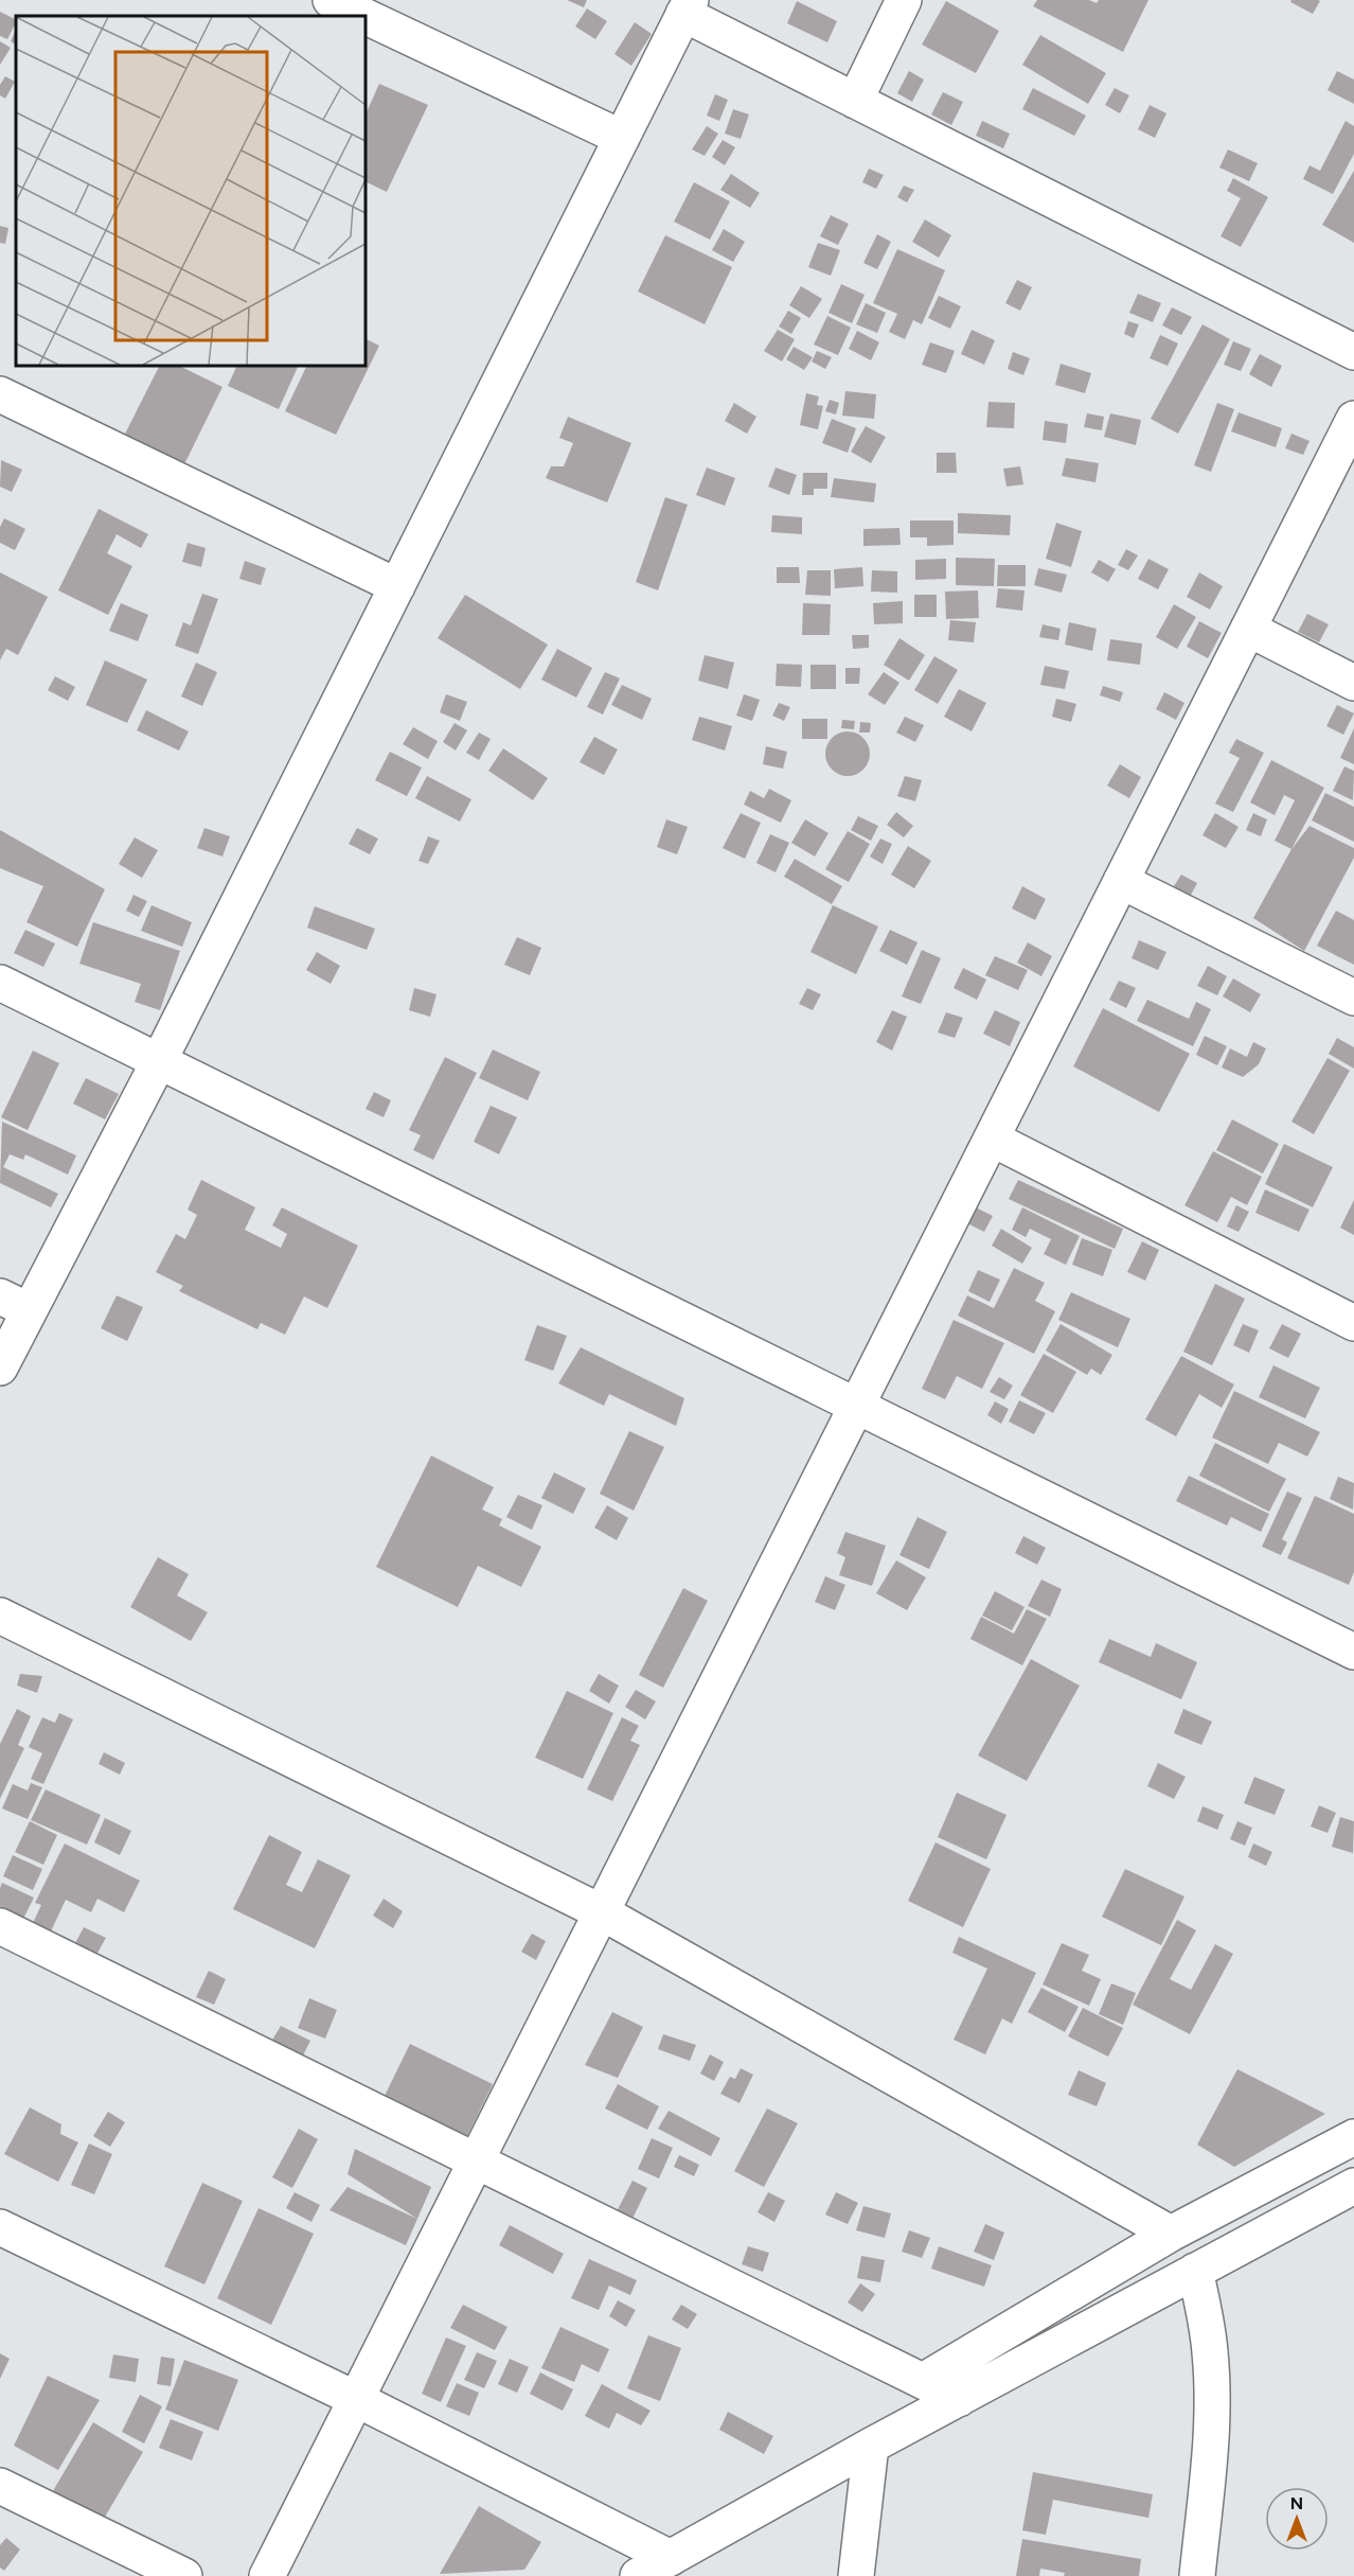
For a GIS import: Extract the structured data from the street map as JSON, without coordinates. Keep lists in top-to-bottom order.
{
  "north": "top"
}
